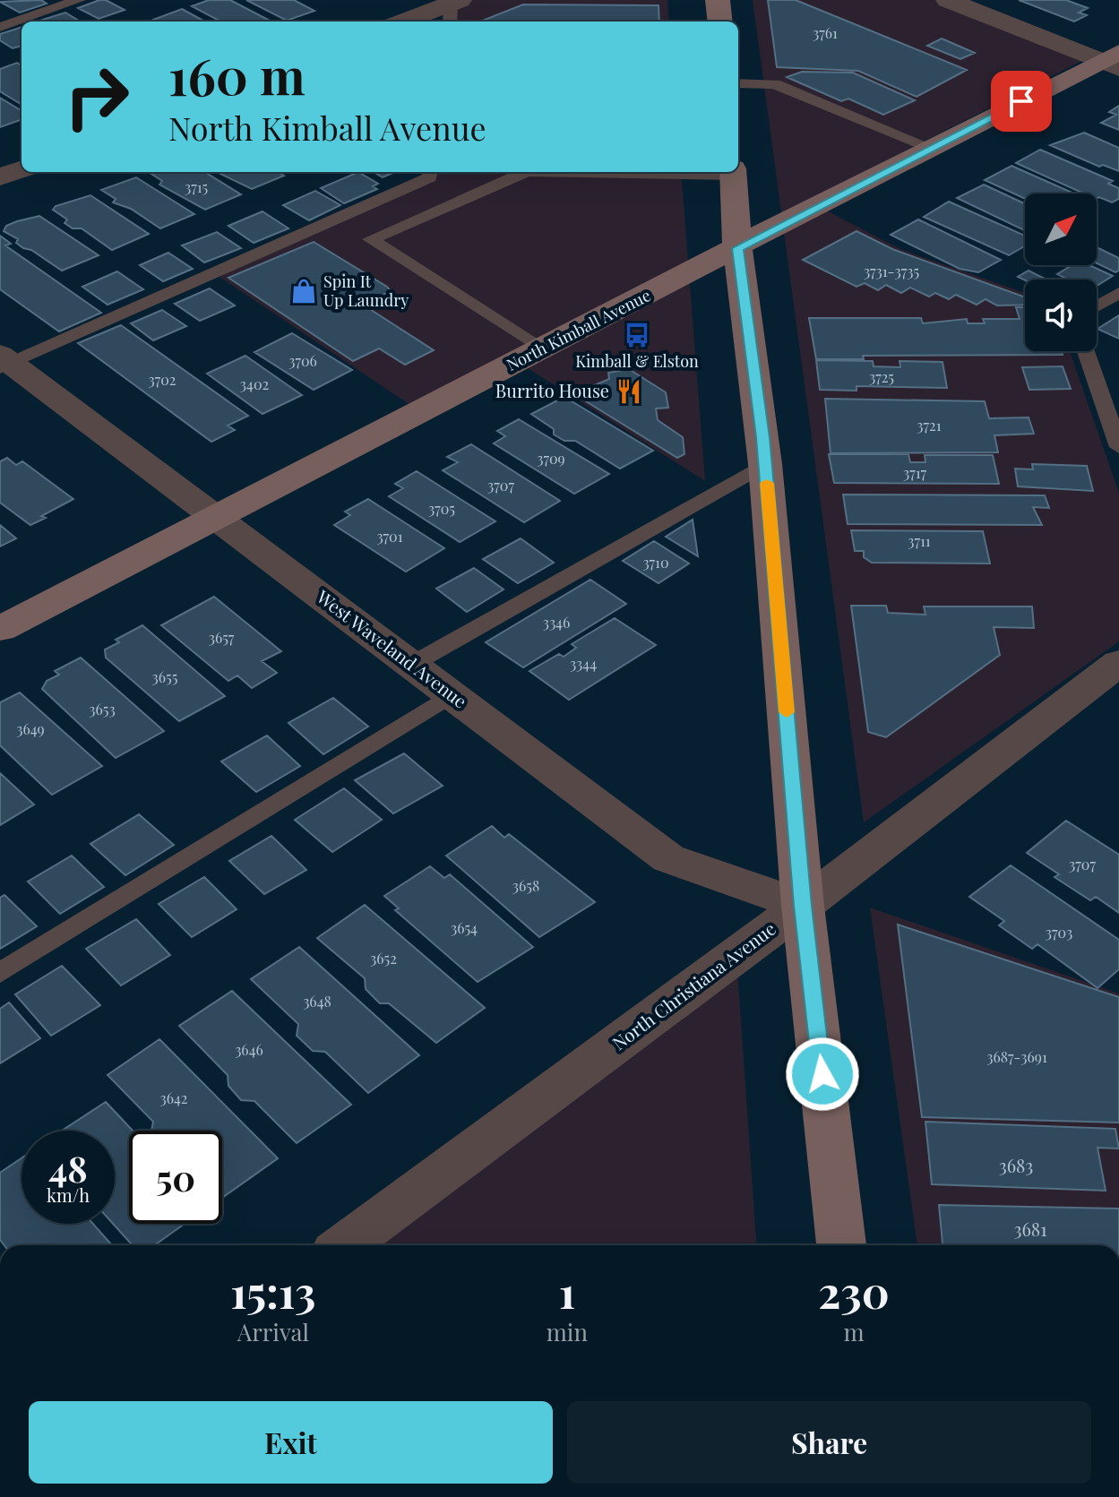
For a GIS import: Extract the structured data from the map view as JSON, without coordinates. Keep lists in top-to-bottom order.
{
  "streets": {
    "street": ["North Kimball Avenue", "West Waveland Avenue", "North Christiana Avenue"]
  },
  "crossings": [
    ["North Kimball Avenue", "West Waveland Avenue"],
    ["West Waveland Avenue", "North Christiana Avenue"]
  ],
  "places": {
    "shop": ["Spin It Up Laundry"],
    "bus stop": ["Kimball & Elston"],
    "restaurant": ["Burrito House"]
  },
  "house_numbers": [
    "3761",
    "3715",
    "3731-3735",
    "3706",
    "3725",
    "3702",
    "3402",
    "3721",
    "3709",
    "3717",
    "3707",
    "3705",
    "3701",
    "3711",
    "3710",
    "3346",
    "3657",
    "3344",
    "3655",
    "3653",
    "3649",
    "3707",
    "3658",
    "3654",
    "3703",
    "3652",
    "3648",
    "3646",
    "3687-3691",
    "3642",
    "3683",
    "3681"
  ],
  "north": "top right",
  "page": {
    "turn": ["160 m", "North Kimball Avenue"],
    "speed": "48 km/h",
    "limit": "50",
    "eta": [
      "15:13",
      "Arrival",
      "1",
      "min",
      "230",
      "m"
    ],
    "buttons": ["Exit", "Share"]
  }
}
